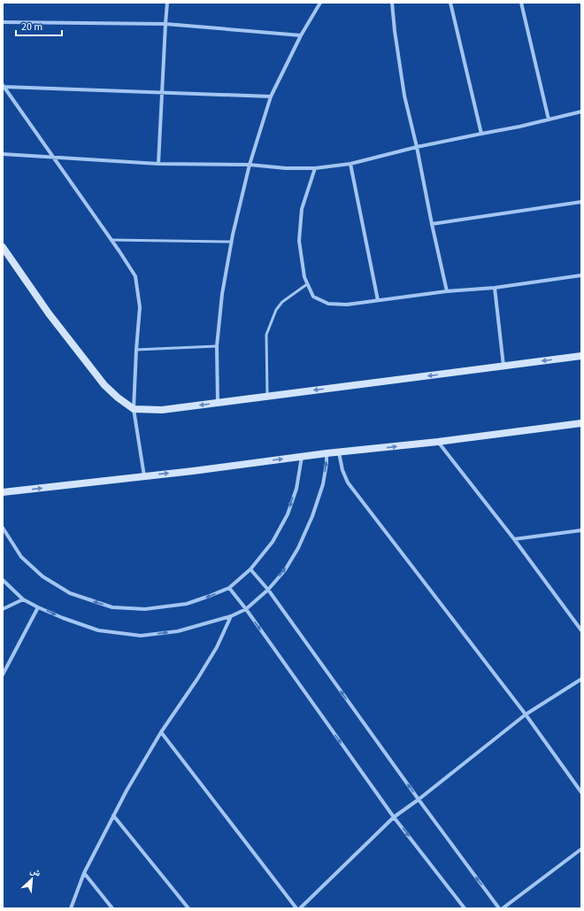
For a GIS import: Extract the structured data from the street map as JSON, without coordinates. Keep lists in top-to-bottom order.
{
  "scale_bar": "20 m",
  "north": "top right"
}
